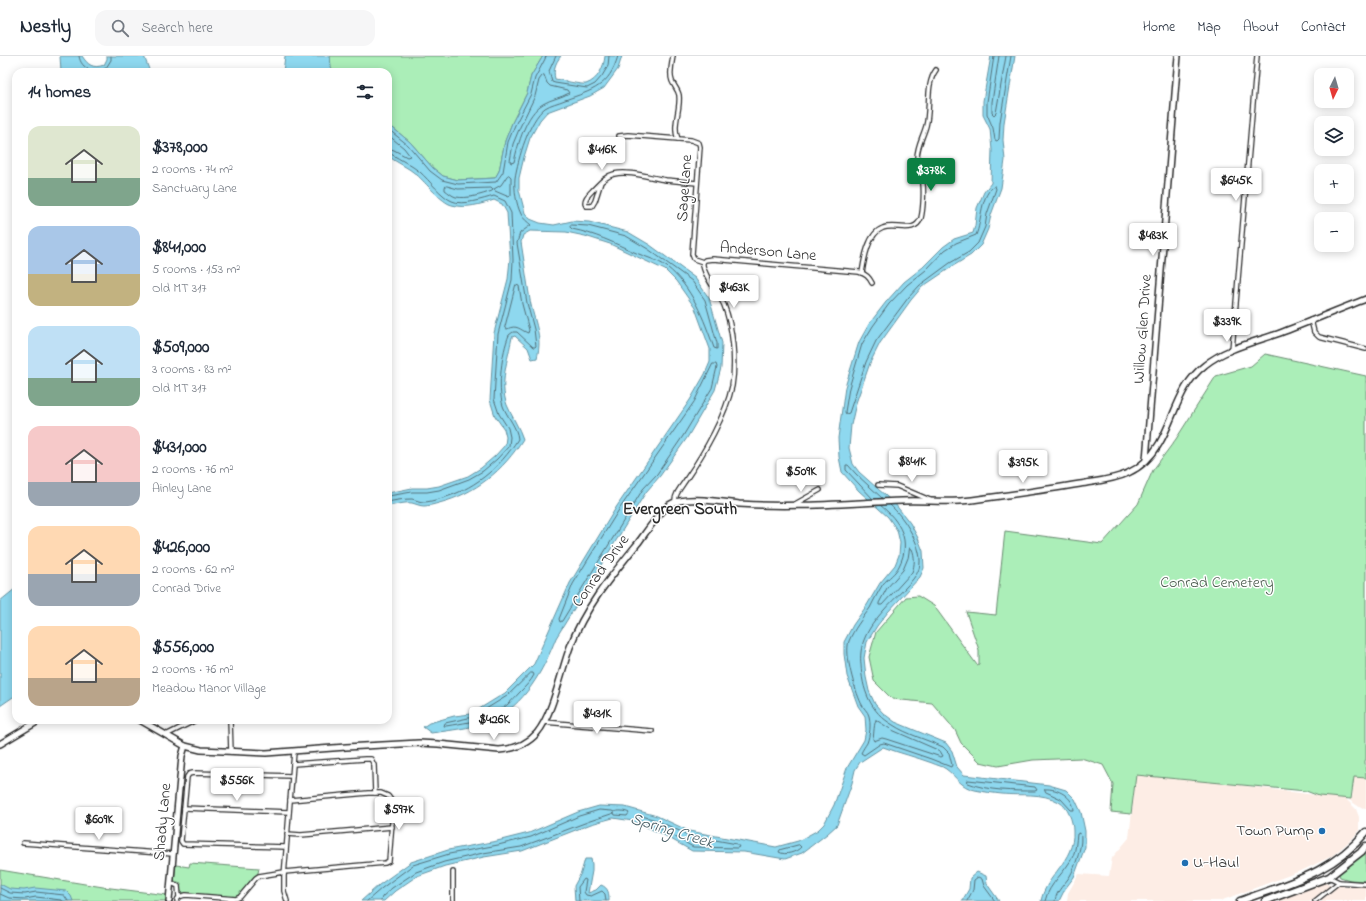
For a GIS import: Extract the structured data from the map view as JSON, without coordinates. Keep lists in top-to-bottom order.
{
  "streets": {
    "main road": ["Willow Glen Drive", "Conrad Drive", "Shady Lane"],
    "street": ["Sage Lane", "Anderson Lane"]
  },
  "crossings": [
    ["Sage Lane", "Anderson Lane"],
    ["Anderson Lane", "Conrad Drive"],
    ["Conrad Drive", "Shady Lane"]
  ],
  "districts": ["Evergreen South"],
  "water": ["Spring Creek"],
  "parks": ["Conrad Cemetery"],
  "places": ["Town Pump", "U-Haul"],
  "north": "bottom",
  "page": {
    "header": "Nestly",
    "search": "Search here",
    "nav": [
      "Home",
      "Map",
      "About",
      "Contact"
    ],
    "map_buttons": ["+", "−"],
    "heading": "14 homes",
    "list": [
      {
        "name": "$378,000",
        "note": "2 rooms · 74 m² · Sanctuary Lane"
      },
      {
        "name": "$841,000",
        "note": "5 rooms · 153 m² · Old MT 317"
      },
      {
        "name": "$509,000",
        "note": "3 rooms · 83 m² · Old MT 317"
      },
      {
        "name": "$431,000",
        "note": "2 rooms · 76 m² · Ainley Lane"
      },
      {
        "name": "$426,000",
        "note": "2 rooms · 62 m² · Conrad Drive"
      },
      {
        "name": "$556,000",
        "note": "2 rooms · 76 m² · Meadow Manor Village"
      }
    ],
    "price": [
      "$416K",
      "$378K",
      "$645K",
      "$483K",
      "$463K",
      "$339K",
      "$841K",
      "$395K",
      "$509K",
      "$431K",
      "$426K",
      "$556K",
      "$597K",
      "$609K"
    ]
  }
}
